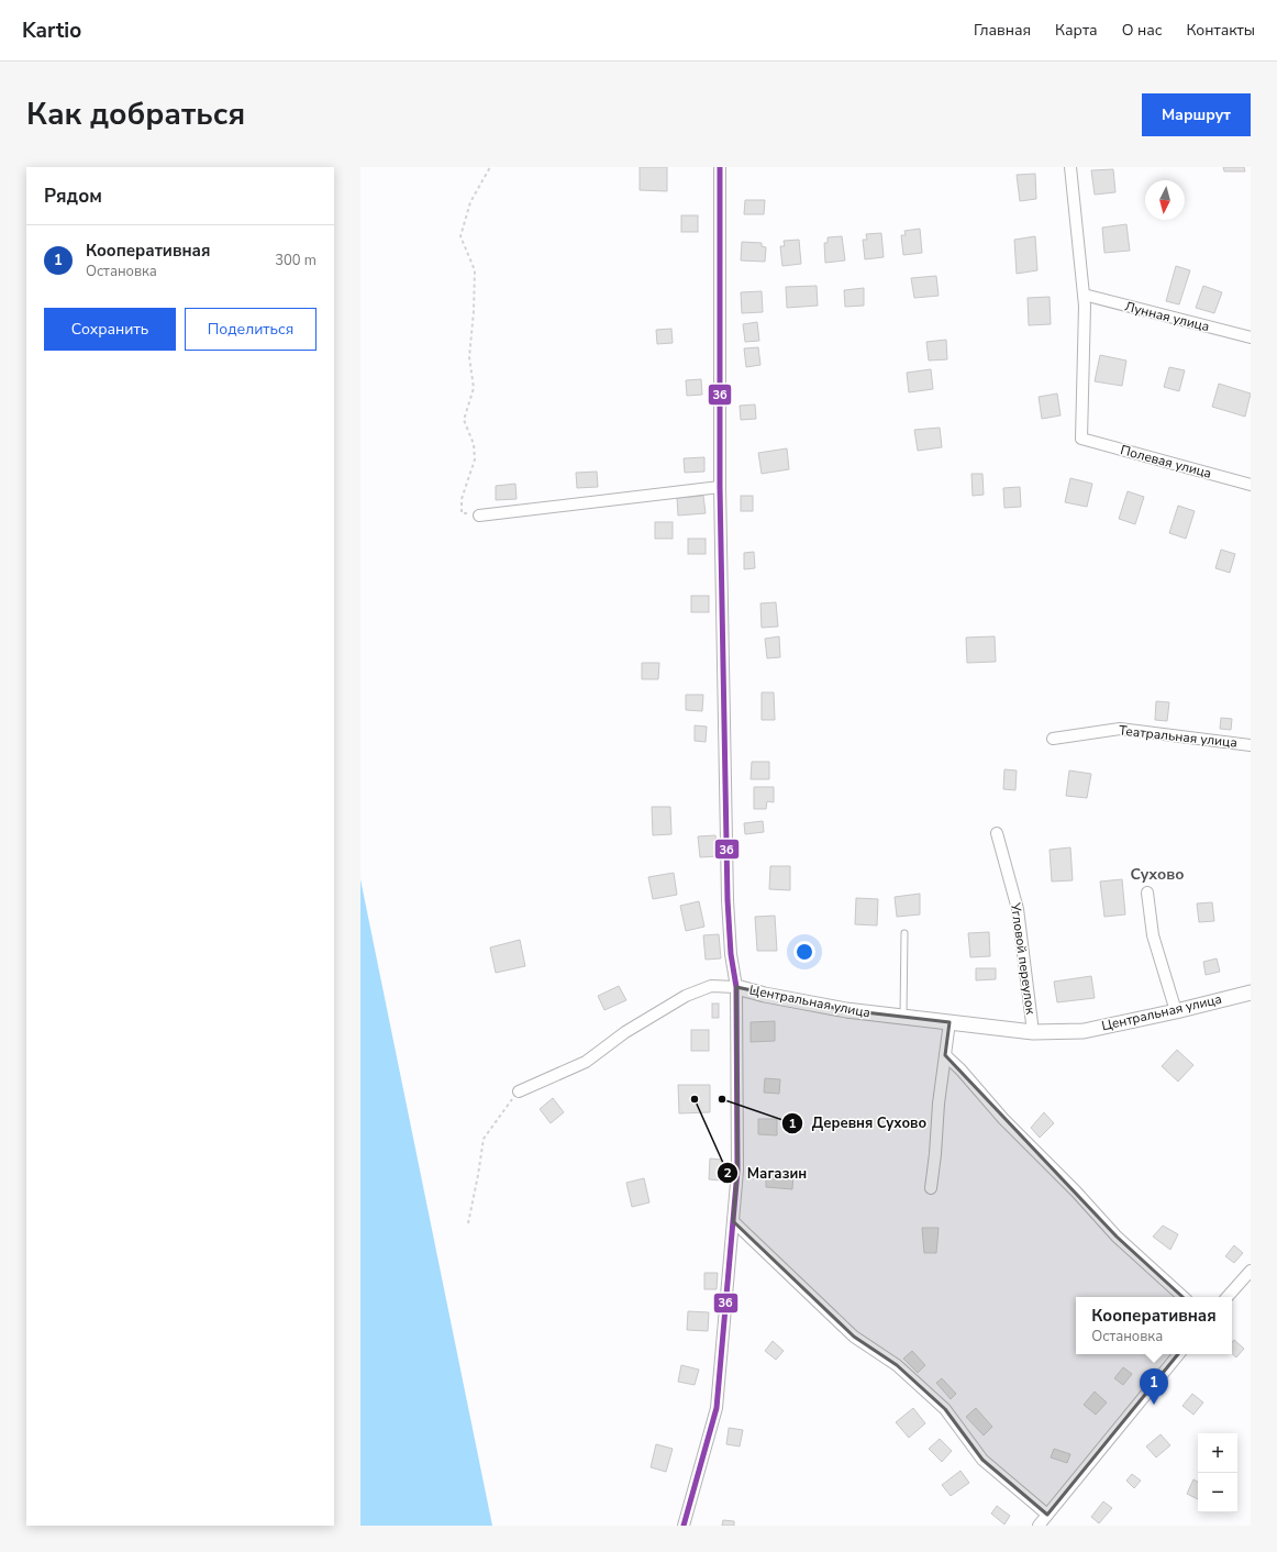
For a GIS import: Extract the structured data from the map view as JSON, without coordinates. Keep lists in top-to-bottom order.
{
  "streets": {
    "street": [
      "Лунная улица",
      "Полевая улица",
      "Театральная улица",
      "Угловой переулок",
      "Центральная улица"
    ]
  },
  "crossings": [
    ["Лунная улица", "Полевая улица"],
    ["Угловой переулок", "Центральная улица"]
  ],
  "districts": ["Сухово"],
  "places": ["Магазин", "Деревня Сухово"],
  "lines": ["transit line 36"],
  "north": "bottom",
  "page": {
    "header": "Kartio",
    "nav": [
      "Главная",
      "Карта",
      "О нас",
      "Контакты"
    ],
    "title": "Как добраться",
    "buttons": [
      "Маршрут",
      ["Сохранить", "Поделиться"]
    ],
    "heading": "Рядом",
    "list": [
      {
        "mark": "1",
        "name": "Кооперативная",
        "note": "Остановка",
        "value": "300 m"
      }
    ],
    "popup": ["Кооперативная", "Остановка"],
    "pins": "1",
    "map_buttons": ["+", "−"]
  }
}
